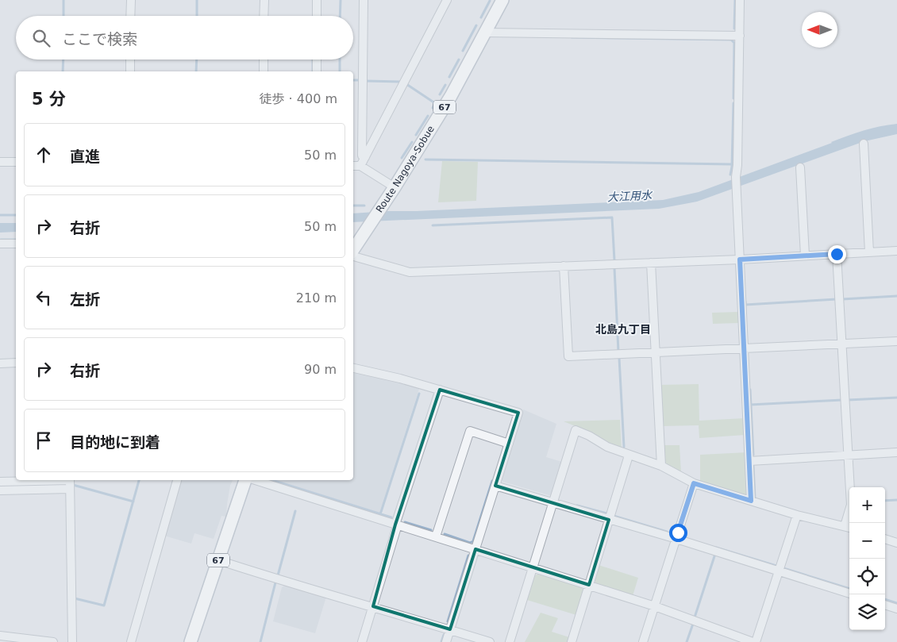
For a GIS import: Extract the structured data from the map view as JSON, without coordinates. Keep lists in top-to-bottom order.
{
  "streets": {
    "main road": ["67", "Route Nagoya-Sobue"]
  },
  "districts": ["北島九丁目"],
  "water": ["大江用水"],
  "north": "left",
  "page": {
    "search": "ここで検索",
    "heading": ["5 分", "徒歩 · 400 m"],
    "list": [
      ["直進", "50 m"],
      ["右折", "50 m"],
      ["左折", "210 m"],
      ["右折", "90 m"],
      "目的地に到着"
    ],
    "map_buttons": ["+", "−"]
  }
}
